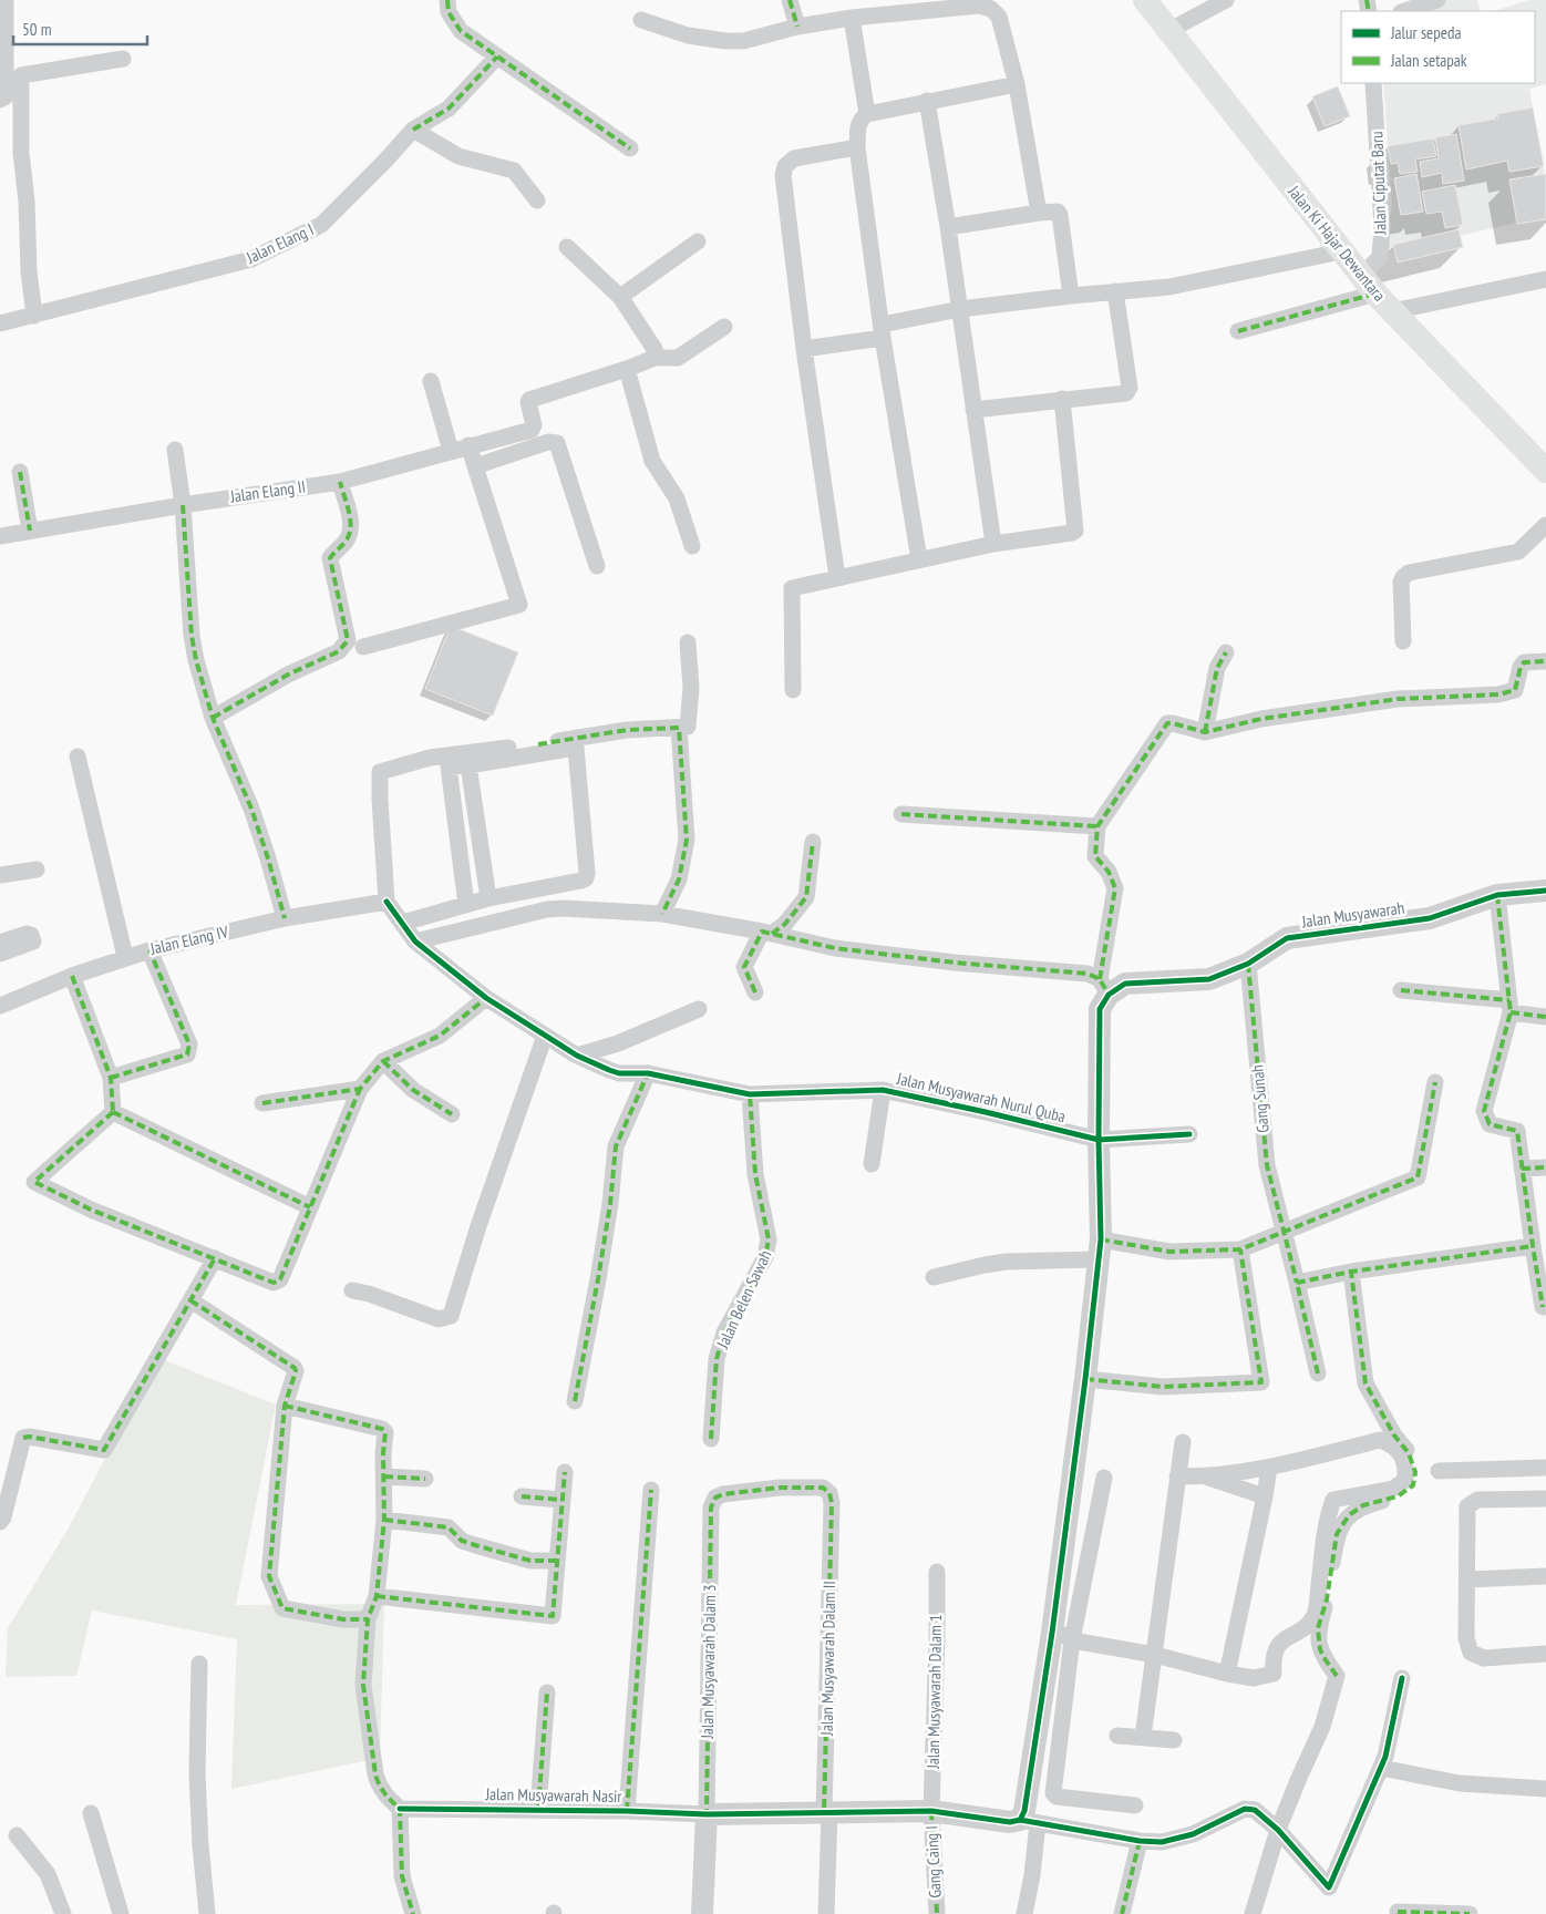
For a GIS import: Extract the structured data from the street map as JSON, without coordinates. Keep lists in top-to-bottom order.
{
  "streets": {
    "main road": ["Jalan Ki Hajar Dewantara"],
    "street": [
      "Jalan Ciputat Baru",
      "Jalan Elang I",
      "Jalan Elang II",
      "Jalan Musyawarah",
      "Jalan Elang IV",
      "Jalan Musyawarah Nurul Quba",
      "Gang Sunah",
      "Jalan Belen Sawah",
      "Jalan Musyawarah Dalam II",
      "Jalan Musyawarah Dalam 3",
      "Jalan Musyawarah Dalam 1",
      "Jalan Musyawarah Nasir",
      "Gang Caing I"
    ]
  },
  "crossings": [
    ["Jalan Ciputat Baru", "Jalan Ki Hajar Dewantara"],
    ["Jalan Musyawarah", "Gang Sunah"],
    ["Jalan Elang IV", "Jalan Musyawarah Nurul Quba"],
    ["Jalan Musyawarah Nurul Quba", "Jalan Belen Sawah"],
    ["Jalan Musyawarah Dalam II", "Jalan Musyawarah Dalam 3"],
    ["Jalan Musyawarah Dalam 3", "Jalan Musyawarah Nasir"],
    ["Jalan Musyawarah Dalam 1", "Gang Caing I"]
  ],
  "legend": ["Jalur sepeda", "Jalan setapak"],
  "scale_bar": "50 m"
}
